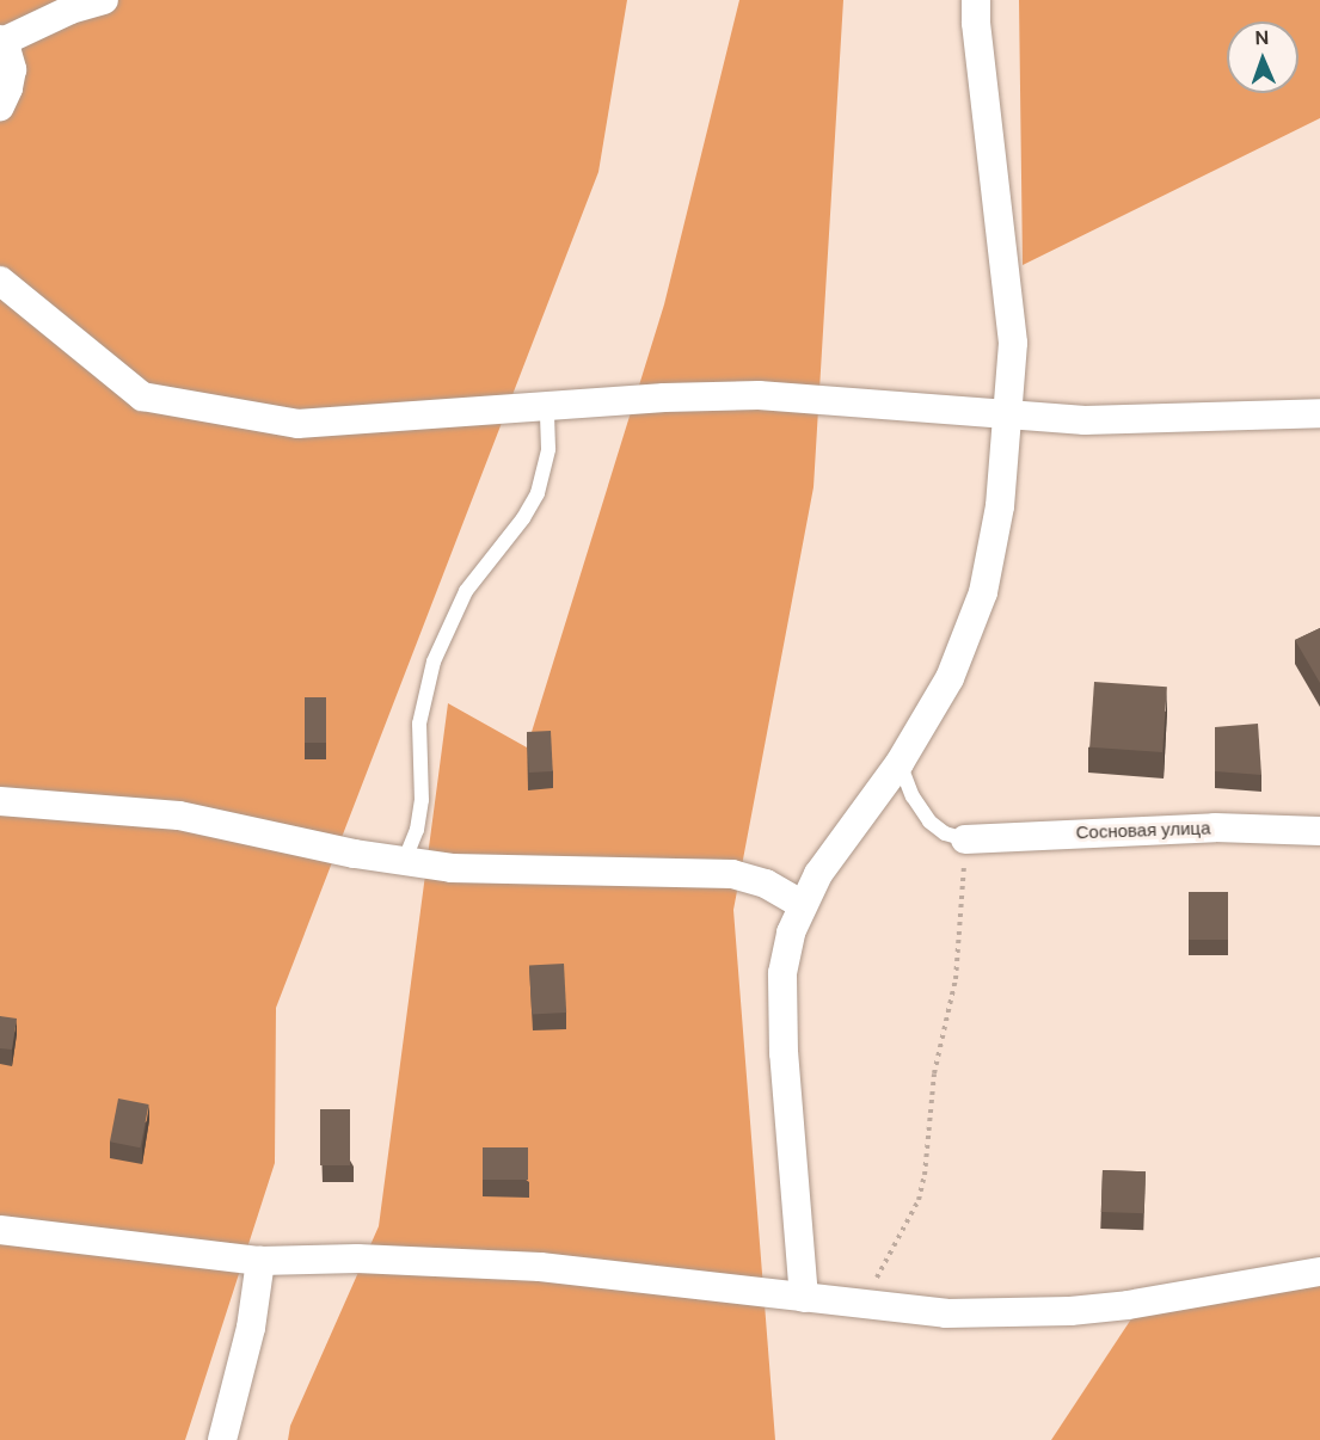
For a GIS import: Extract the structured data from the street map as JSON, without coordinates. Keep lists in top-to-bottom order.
{
  "streets": {
    "street": ["Сосновая улица"]
  },
  "north": "top"
}
